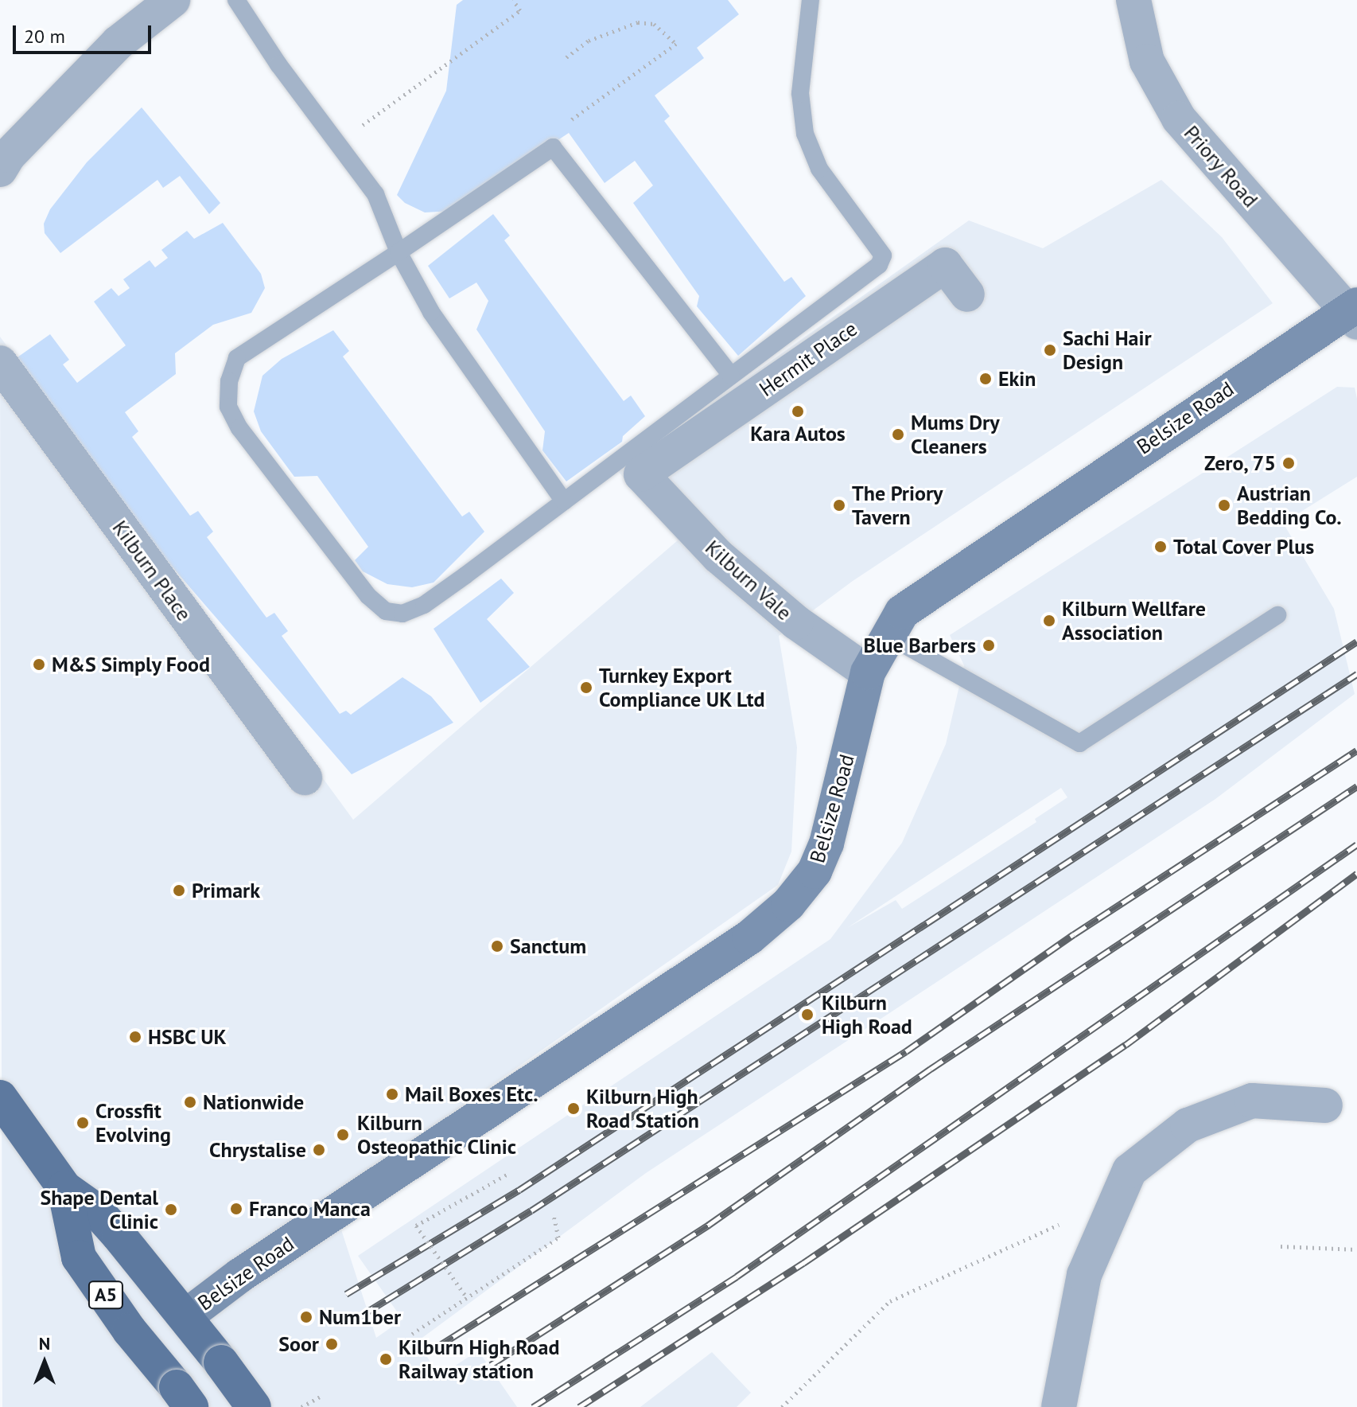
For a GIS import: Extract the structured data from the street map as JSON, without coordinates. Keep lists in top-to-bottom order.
{
  "streets": {
    "main road": ["Belsize Road", "A5"],
    "street": [
      "Priory Road",
      "Hermit Place",
      "Kilburn Place",
      "Kilburn Vale"
    ]
  },
  "crossings": [
    ["Priory Road", "Belsize Road"],
    ["Hermit Place", "Kilburn Vale"],
    ["Belsize Road", "Kilburn Vale"],
    ["Belsize Road", "A5"]
  ],
  "places": [
    "Sachi Hair Design",
    "Ekin",
    "Kara Autos",
    "Mums Dry Cleaners",
    "Zero, 75",
    "The Priory Tavern",
    "Austrian Bedding Co.",
    "Total Cover Plus",
    "Kilburn Wellfare Association",
    "Blue Barbers",
    "M&S Simply Food",
    "Turnkey Export Compliance UK Ltd",
    "Primark",
    "Sanctum",
    "Kilburn High Road",
    "HSBC UK",
    "Mail Boxes Etc.",
    "Nationwide",
    "Kilburn High Road Station",
    "Crossfit Evolving",
    "Kilburn Osteopathic Clinic",
    "Chrystalise",
    "Franco Manca",
    "Shape Dental Clinic",
    "Num1ber",
    "Soor",
    "Kilburn High Road Railway station"
  ],
  "scale_bar": "20 m",
  "north": "top"
}
